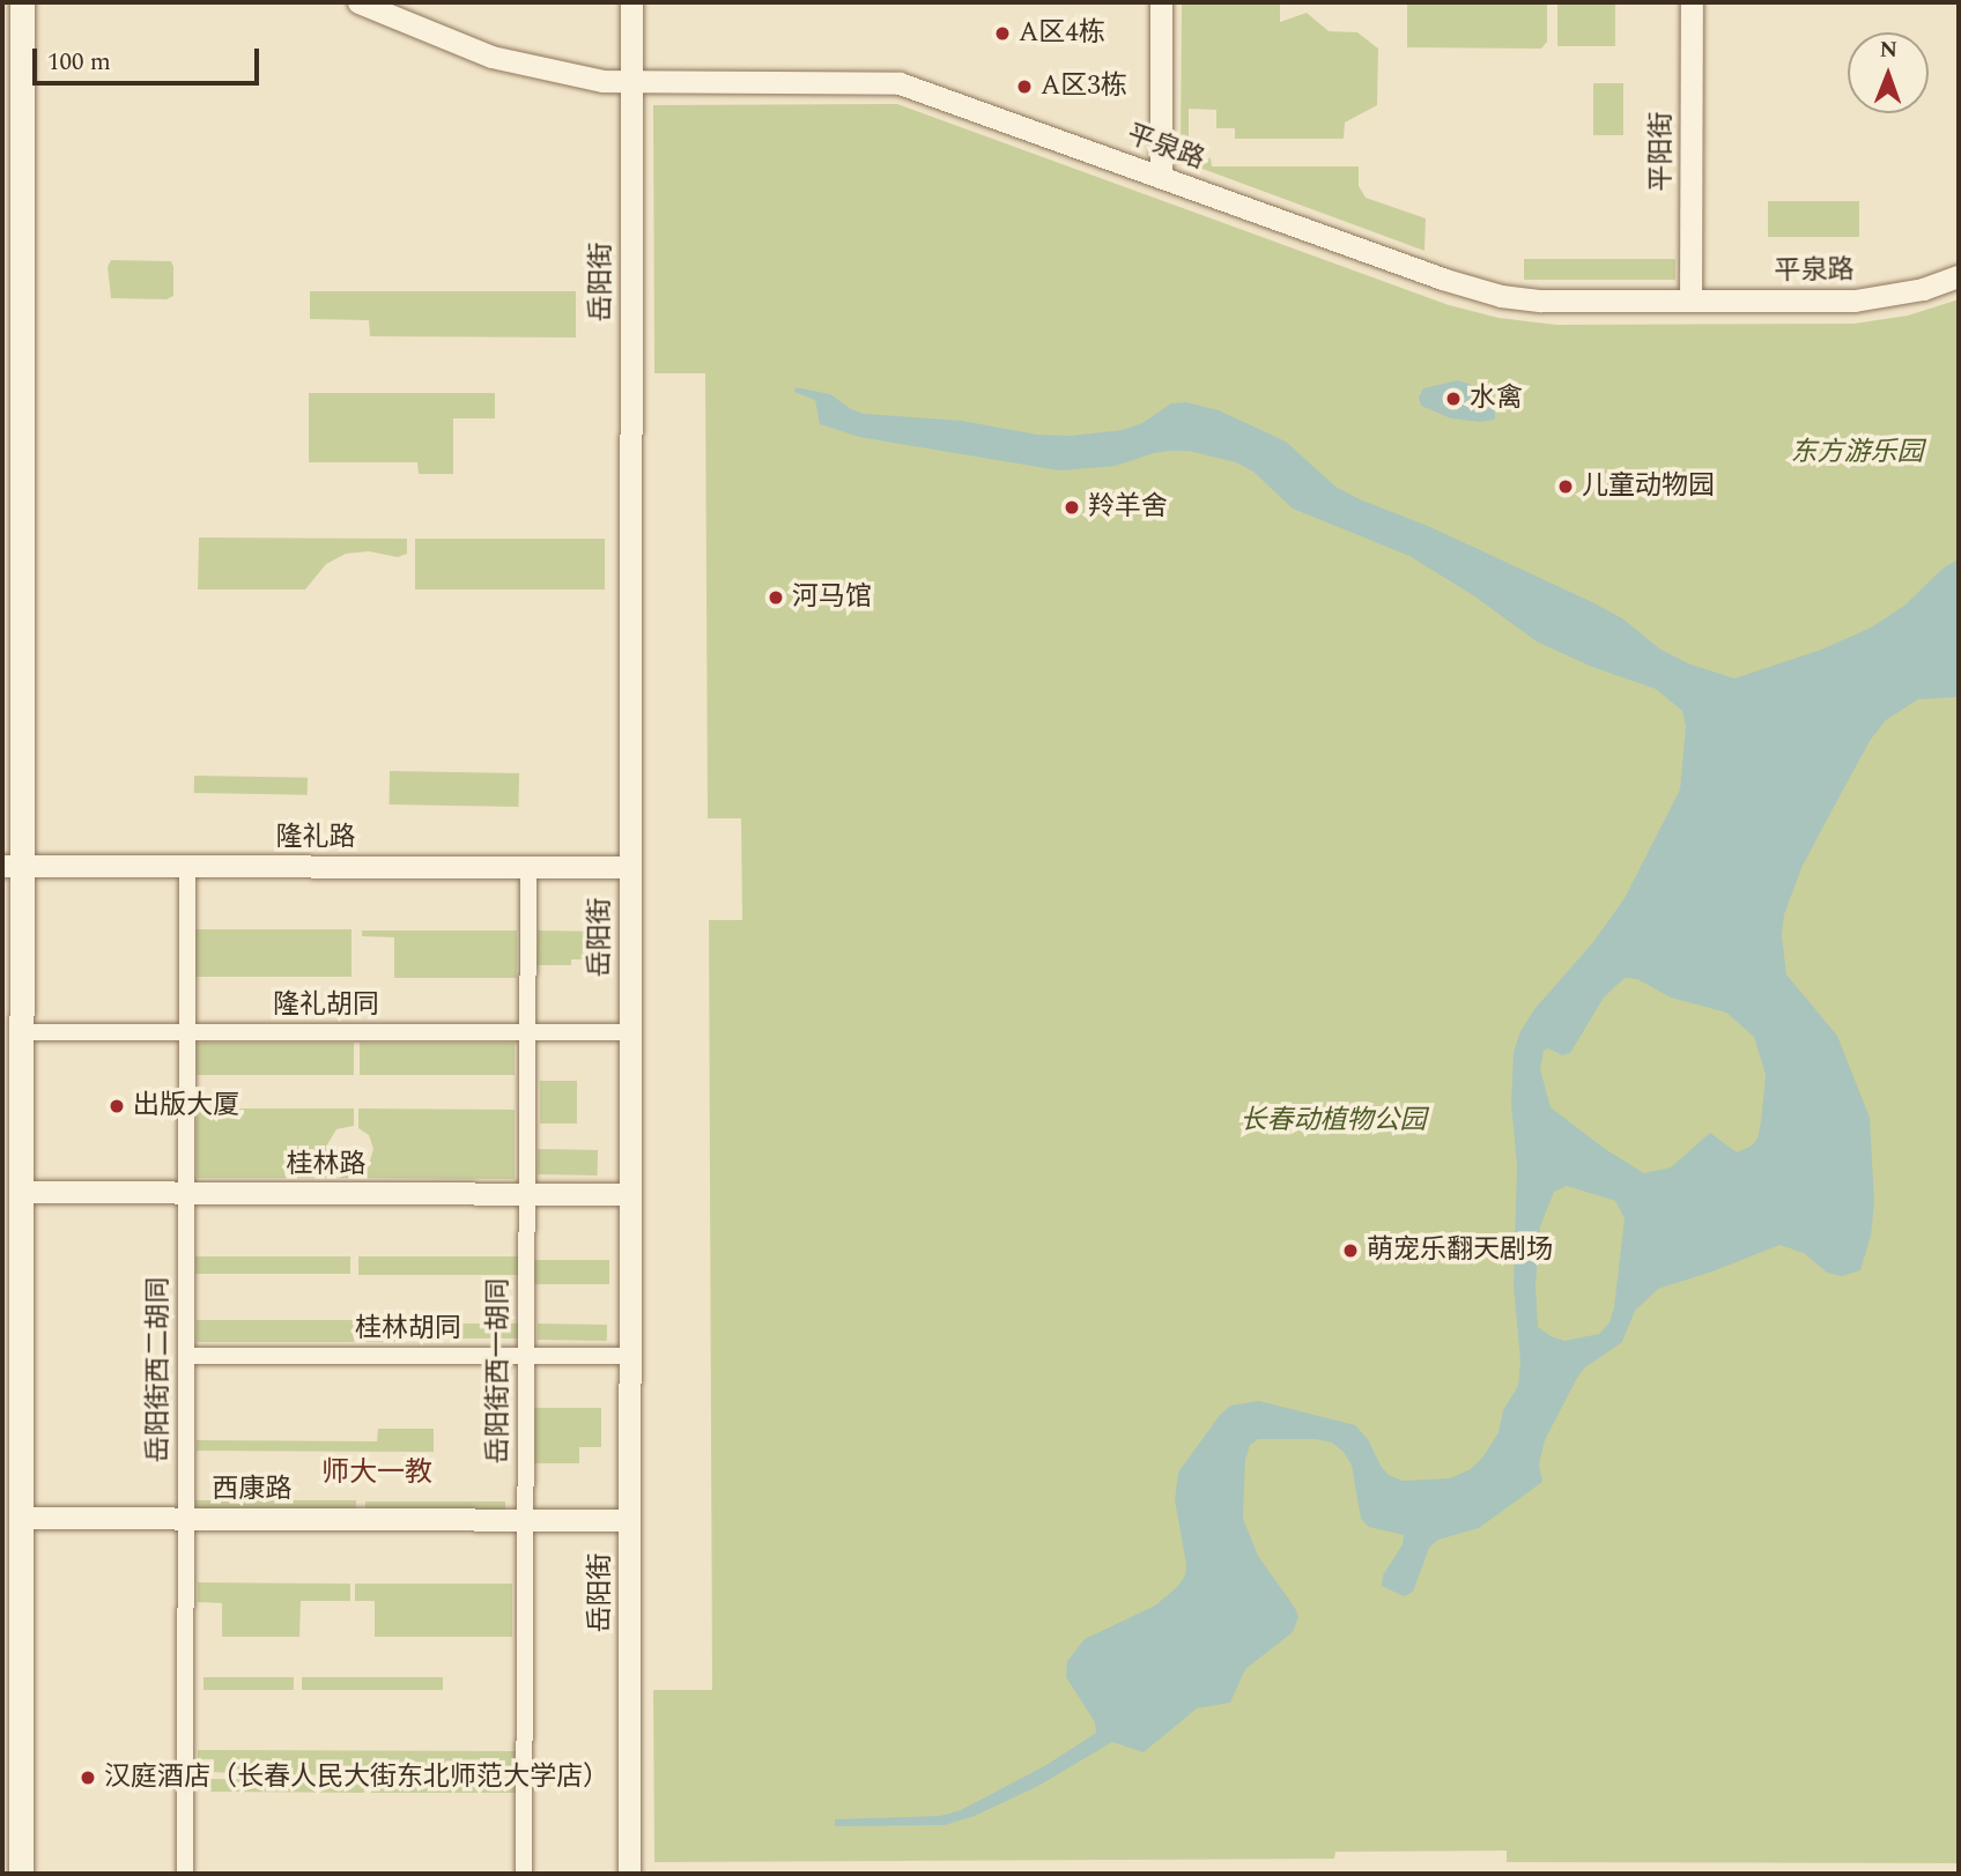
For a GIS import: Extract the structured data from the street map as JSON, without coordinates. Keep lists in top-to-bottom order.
{
  "streets": {
    "street": [
      "平泉路",
      "平阳街",
      "岳阳街",
      "隆礼路",
      "隆礼胡同",
      "桂林路",
      "桂林胡同",
      "岳阳街西二胡同",
      "岳阳街西一胡同",
      "西康路"
    ]
  },
  "crossings": [
    ["平泉路", "平阳街"],
    ["平泉路", "岳阳街"],
    ["岳阳街", "隆礼路"],
    ["岳阳街", "隆礼胡同"],
    ["岳阳街", "桂林路"],
    ["岳阳街", "桂林胡同"],
    ["岳阳街", "西康路"],
    ["隆礼路", "岳阳街西二胡同"],
    ["隆礼路", "岳阳街西一胡同"],
    ["隆礼胡同", "岳阳街西二胡同"],
    ["隆礼胡同", "岳阳街西一胡同"],
    ["桂林路", "岳阳街西二胡同"],
    ["桂林路", "岳阳街西一胡同"],
    ["桂林胡同", "岳阳街西二胡同"],
    ["桂林胡同", "岳阳街西一胡同"],
    ["岳阳街西二胡同", "西康路"],
    ["岳阳街西一胡同", "西康路"]
  ],
  "districts": ["师大一教"],
  "parks": ["东方游乐园", "长春动植物公园"],
  "places": [
    "A区4栋",
    "A区3栋",
    "水禽",
    "儿童动物园",
    "羚羊舍",
    "河马馆",
    "出版大厦",
    "萌宠乐翻天剧场",
    "汉庭酒店（长春人民大街东北师范大学店）"
  ],
  "scale_bar": "100 m",
  "north": "top"
}
